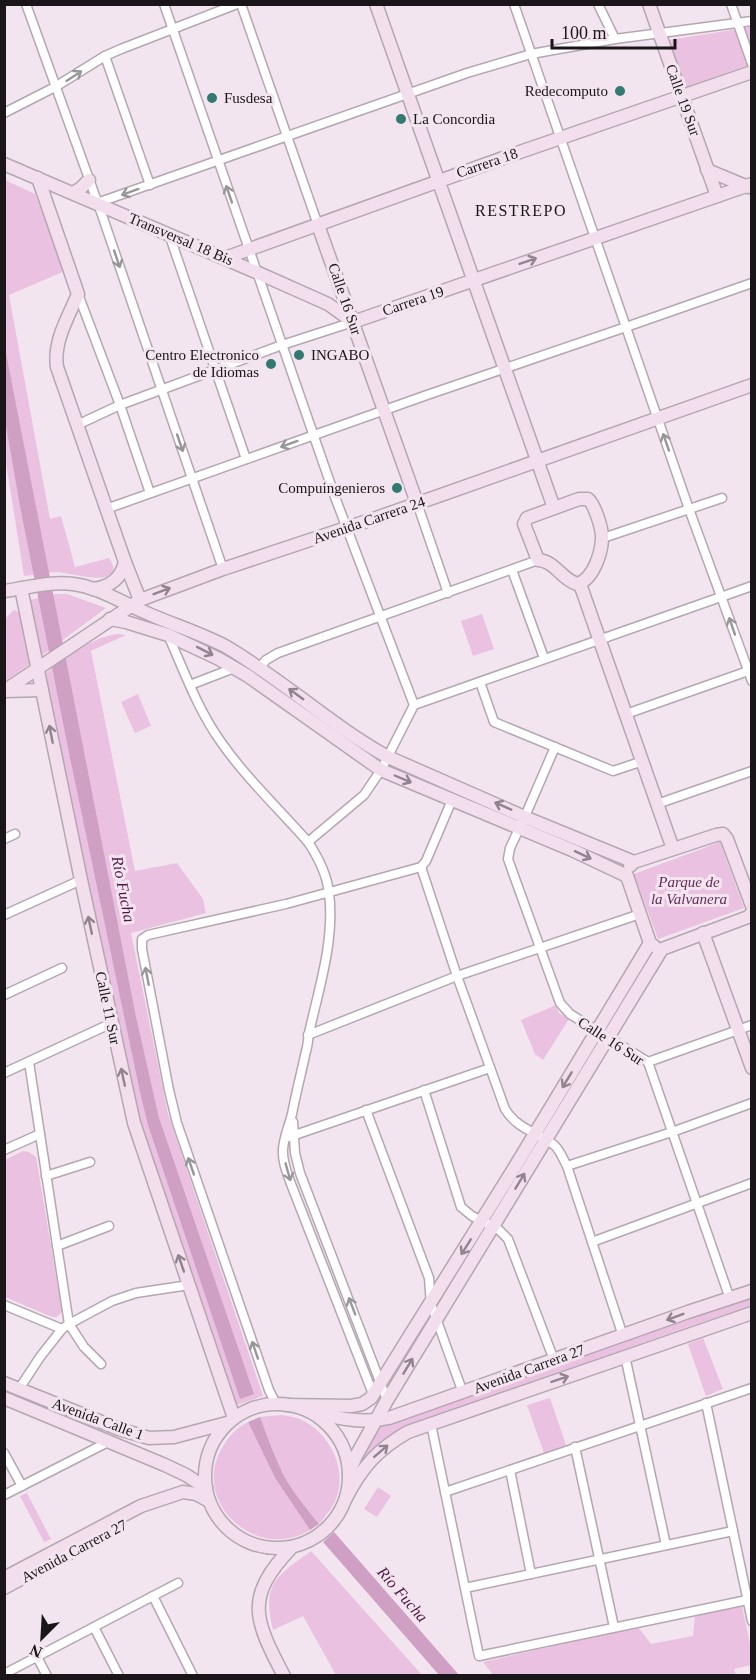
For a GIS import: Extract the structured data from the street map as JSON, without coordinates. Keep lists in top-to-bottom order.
{
  "streets": {
    "street": [
      "Calle 19 Sur",
      "Carrera 18",
      "Transversal 18 Bis",
      "Calle 16 Sur",
      "Carrera 19",
      "Avenida Carrera 24",
      "Calle 11 Sur",
      "Avenida Carrera 27",
      "Avenida Calle 1"
    ]
  },
  "crossings": [
    ["Calle 19 Sur", "Carrera 18"],
    ["Calle 19 Sur", "Carrera 19"],
    ["Carrera 18", "Transversal 18 Bis"],
    ["Carrera 18", "Calle 16 Sur"],
    ["Transversal 18 Bis", "Calle 16 Sur"],
    ["Transversal 18 Bis", "Carrera 19"],
    ["Calle 16 Sur", "Carrera 19"],
    ["Calle 16 Sur", "Avenida Carrera 24"],
    ["Calle 16 Sur", "Avenida Carrera 27"],
    ["Avenida Carrera 24", "Calle 11 Sur"],
    ["Calle 11 Sur", "Avenida Carrera 27"],
    ["Calle 11 Sur", "Avenida Calle 1"],
    ["Avenida Carrera 27", "Avenida Calle 1"]
  ],
  "one_way": ["Calle 11 Sur"],
  "districts": ["RESTREPO"],
  "water": ["Río Fucha"],
  "parks": ["Parque de la Valvanera"],
  "places": [
    "Redecomputo",
    "Fusdesa",
    "La Concordia",
    "INGABO",
    "Centro Electronico de Idiomas",
    "Compuingenieros"
  ],
  "scale_bar": "100 m",
  "north": "bottom left"
}
